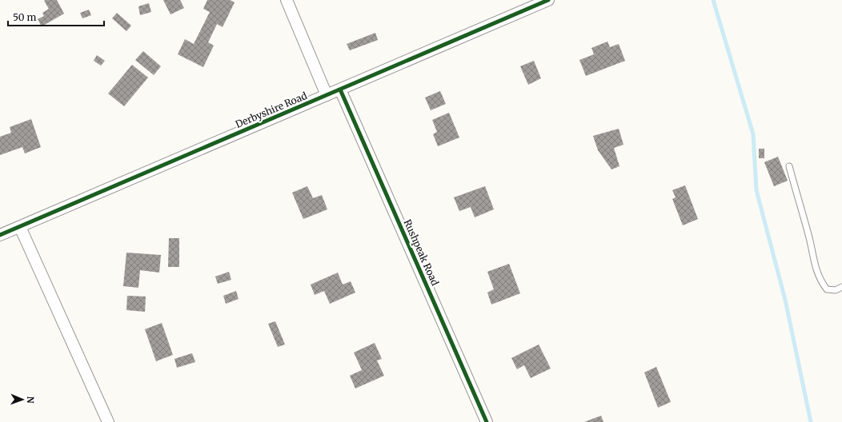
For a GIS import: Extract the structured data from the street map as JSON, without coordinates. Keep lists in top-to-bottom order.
{
  "streets": {
    "street": ["Derbyshire Road", "Rushpeak Road"]
  },
  "crossings": [
    ["Derbyshire Road", "Rushpeak Road"]
  ],
  "scale_bar": "50 m",
  "north": "right"
}
